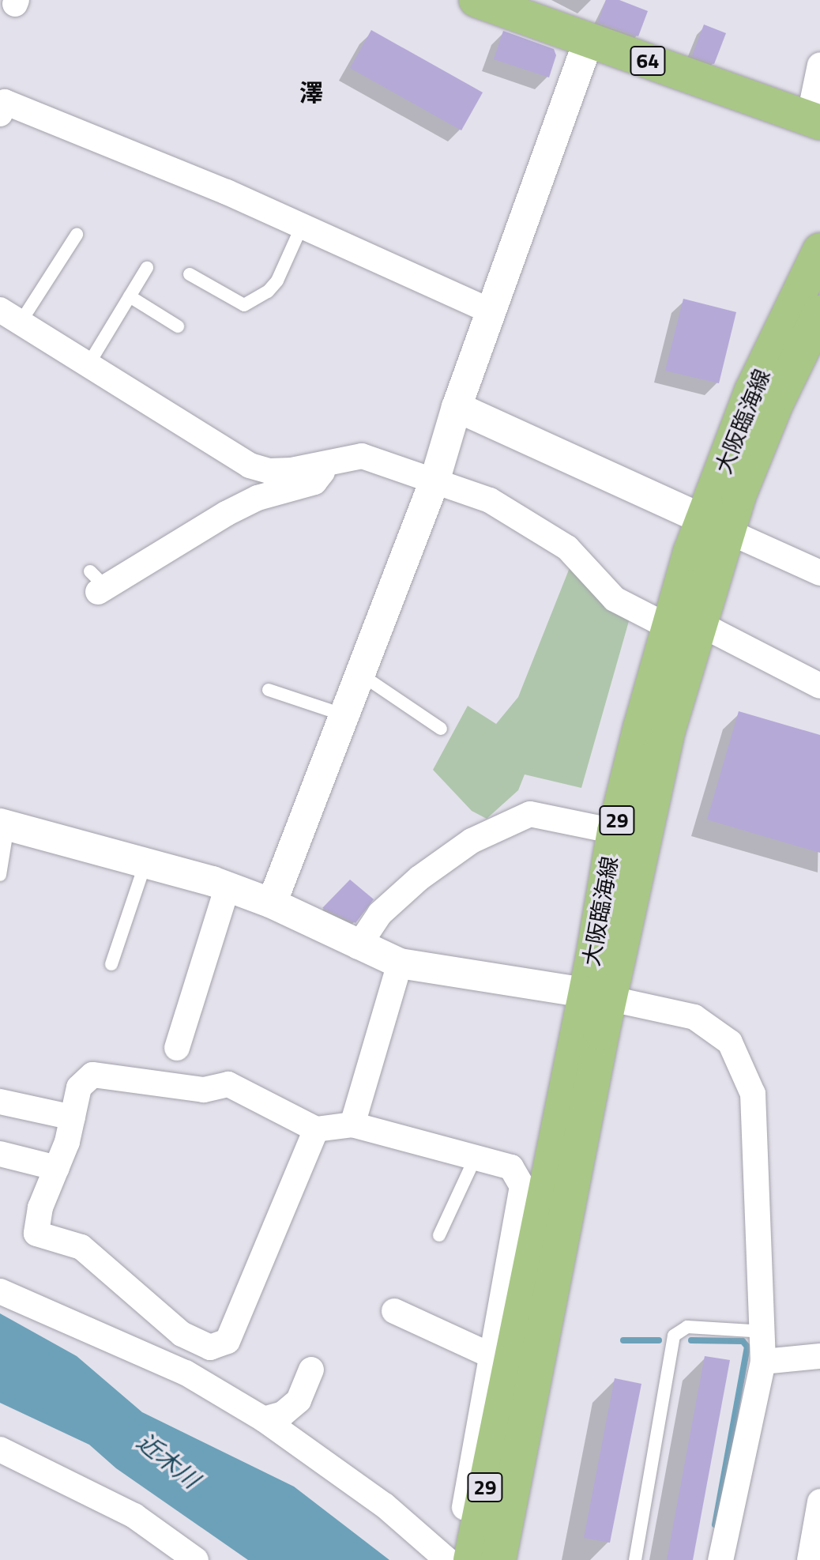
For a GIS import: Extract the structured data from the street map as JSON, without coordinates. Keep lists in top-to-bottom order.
{
  "streets": {
    "main road": ["64", "大阪臨海線", "29"]
  },
  "districts": ["澤"],
  "water": ["近木川"]
}
